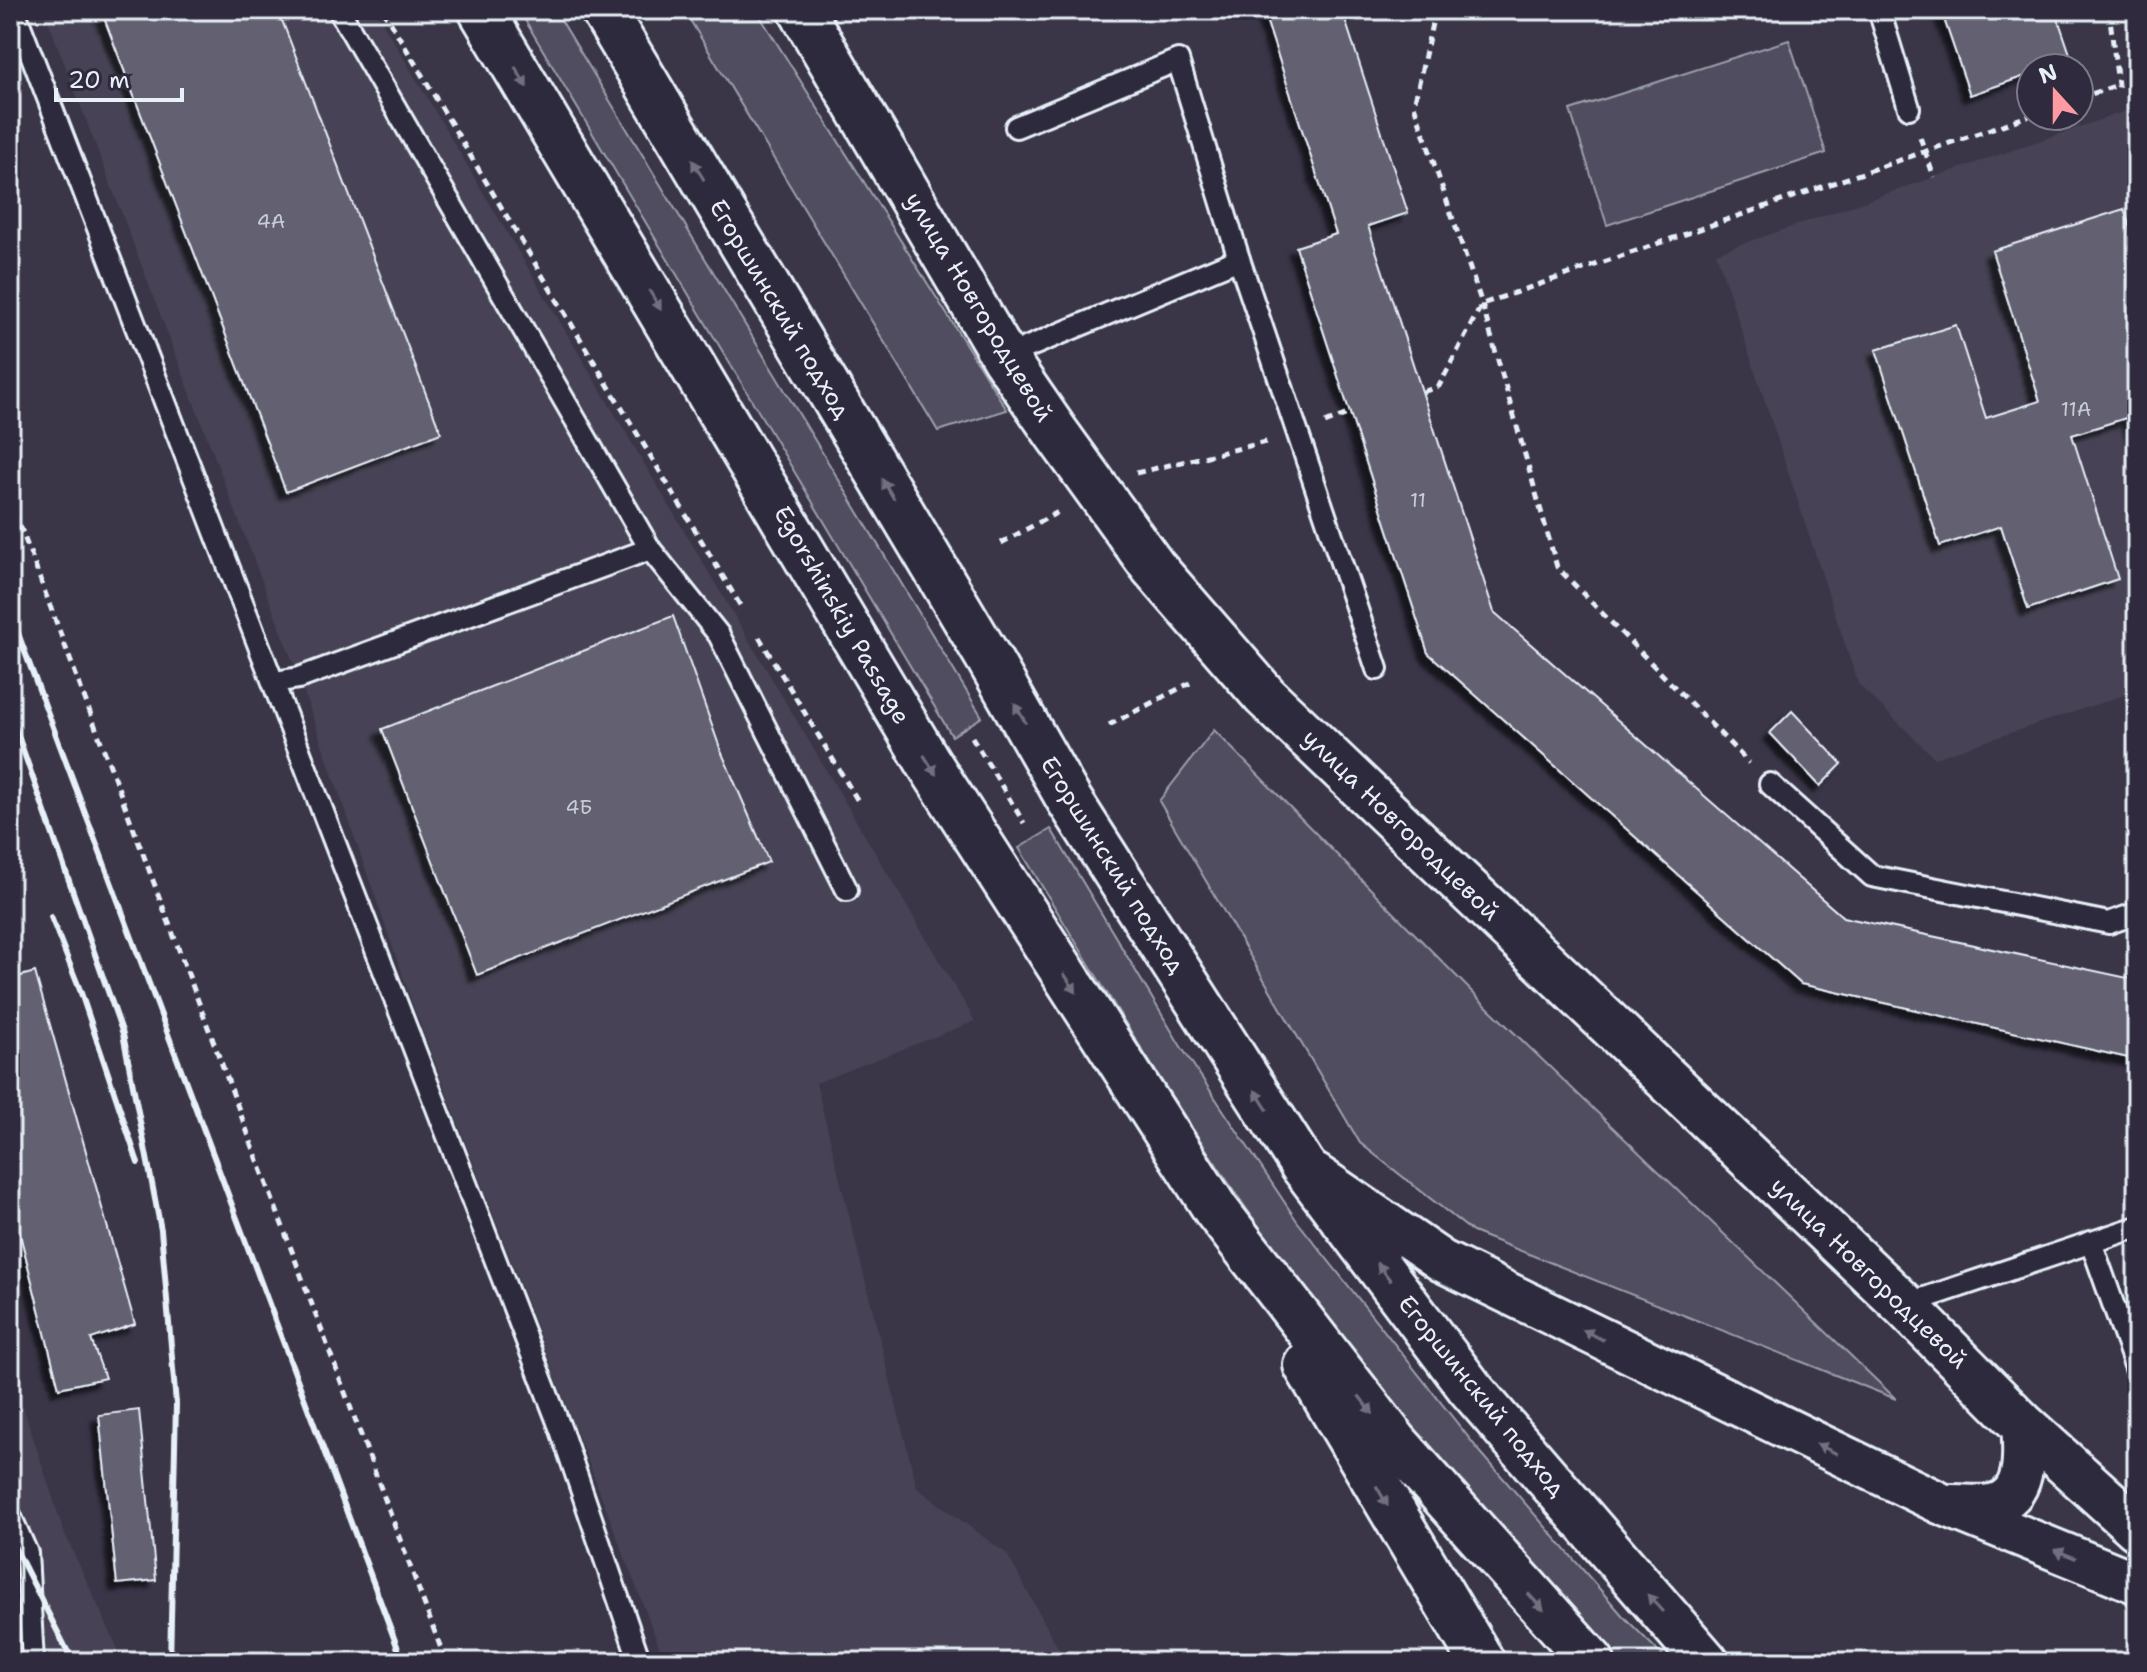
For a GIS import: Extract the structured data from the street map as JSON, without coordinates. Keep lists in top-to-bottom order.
{
  "streets": {
    "main road": ["улица Новгородцевой", "Егоршинский подход", "Egorshinskiy Passage"]
  },
  "one_way": ["Egorshinskiy Passage"],
  "house_numbers": [
    "4А",
    "11А",
    "11",
    "4Б"
  ],
  "scale_bar": "20 m",
  "north": "top"
}
